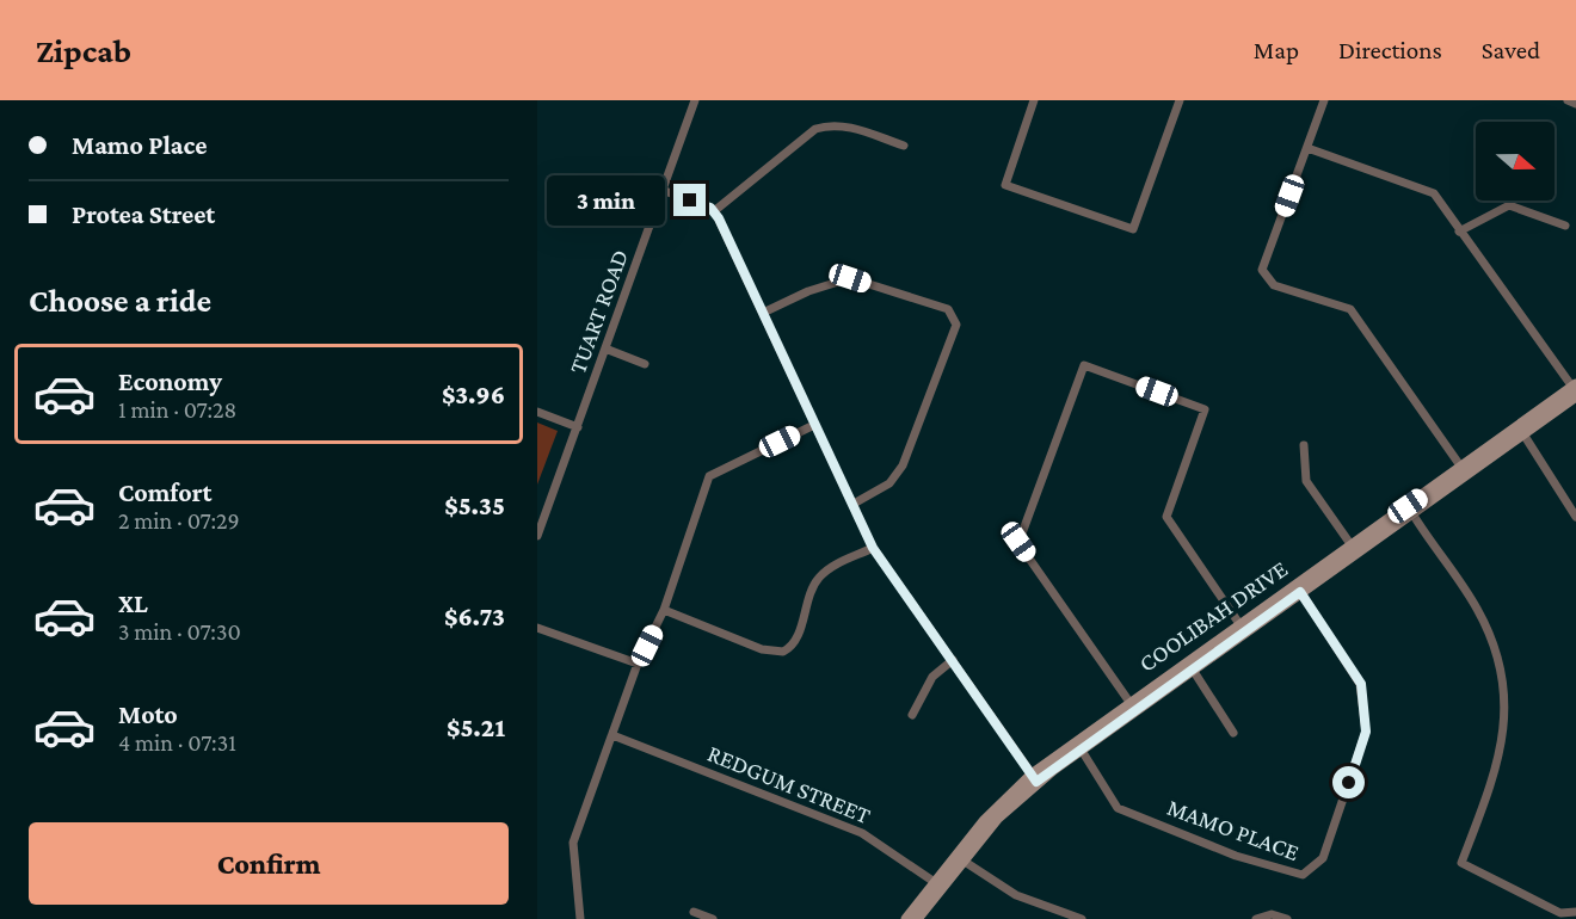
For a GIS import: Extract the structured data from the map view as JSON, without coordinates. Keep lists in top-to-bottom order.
{
  "streets": {
    "main road": ["COOLIBAH DRIVE"],
    "street": ["TUART ROAD", "REDGUM STREET", "MAMO PLACE"]
  },
  "crossings": [
    ["COOLIBAH DRIVE", "REDGUM STREET"],
    ["COOLIBAH DRIVE", "MAMO PLACE"]
  ],
  "north": "right",
  "page": {
    "header": "Zipcab",
    "nav": ["Map", "Directions", "Saved"],
    "banner": ["Mamo Place", "Protea Street"],
    "bubble": "3 min",
    "heading": "Choose a ride",
    "list": [
      {
        "name": "Economy",
        "note": "1 min · 07:28",
        "value": "$3.96"
      },
      {
        "name": "Comfort",
        "note": "2 min · 07:29",
        "value": "$5.35"
      },
      {
        "name": "XL",
        "note": "3 min · 07:30",
        "value": "$6.73"
      },
      {
        "name": "Moto",
        "note": "4 min · 07:31",
        "value": "$5.21"
      }
    ],
    "buttons": "Confirm"
  }
}
